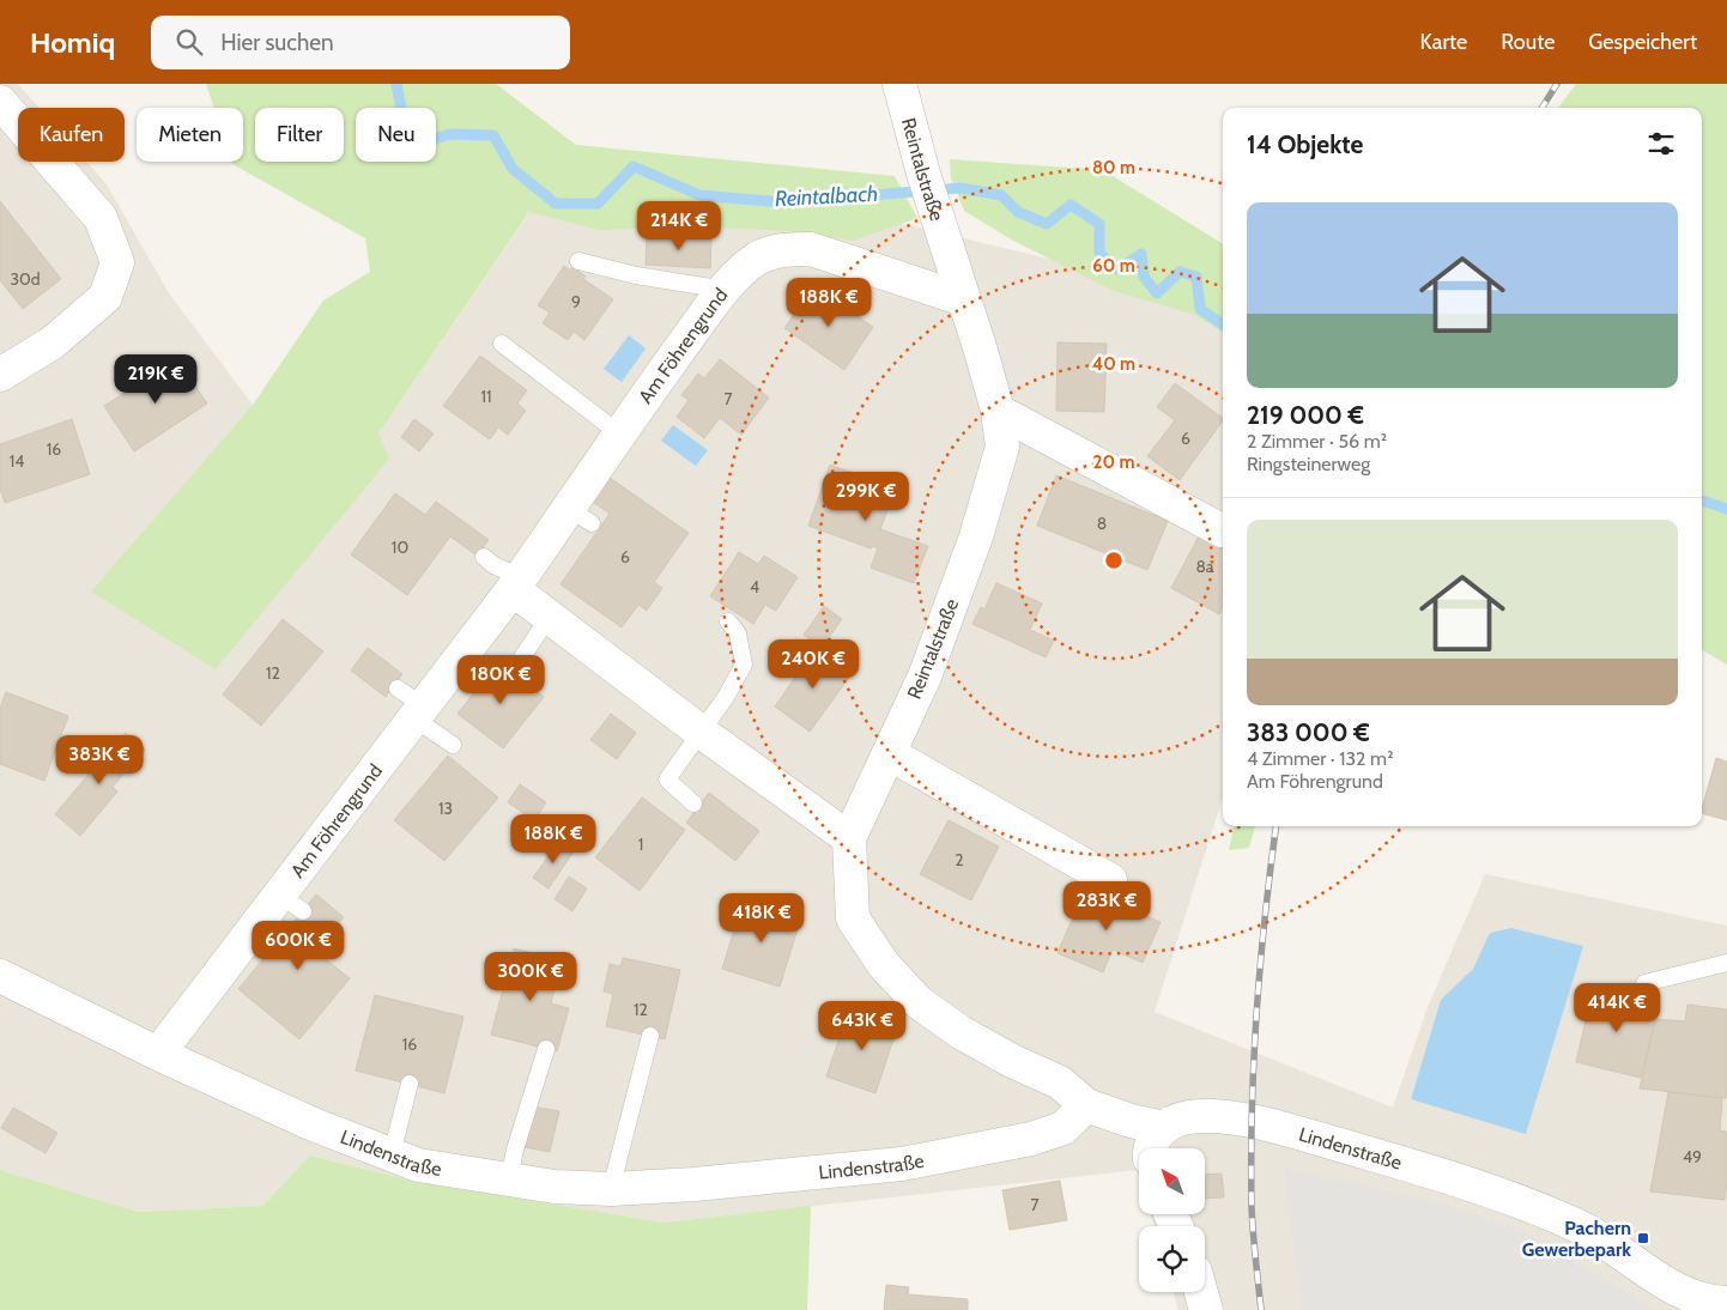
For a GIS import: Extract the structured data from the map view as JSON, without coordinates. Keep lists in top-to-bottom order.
{
  "streets": {
    "street": ["Reintalstraße", "Am Föhrengrund", "Lindenstraße"]
  },
  "crossings": [
    ["Reintalstraße", "Am Föhrengrund"],
    ["Reintalstraße", "Lindenstraße"],
    ["Am Föhrengrund", "Lindenstraße"]
  ],
  "water": ["Reintalbach"],
  "places": {
    "transit": ["Pachern Gewerbepark"]
  },
  "house_numbers": [
    "30d",
    "9",
    "11",
    "7",
    "6",
    "16",
    "14",
    "8",
    "10",
    "6",
    "8a",
    "4",
    "12",
    "13",
    "1",
    "2",
    "12",
    "16",
    "49",
    "7"
  ],
  "north": "top left",
  "page": {
    "header": "Homiq",
    "search": "Hier suchen",
    "nav": ["Karte", "Route", "Gespeichert"],
    "chip": [
      "Kaufen",
      "Mieten",
      "Filter",
      "Neu"
    ],
    "heading": "14 Objekte",
    "list": [
      {
        "name": "219 000 €",
        "note": "2 Zimmer · 56 m² · Ringsteinerweg"
      },
      {
        "name": "383 000 €",
        "note": "4 Zimmer · 132 m² · Am Föhrengrund"
      }
    ],
    "price": [
      "214K €",
      "188K €",
      "219K €",
      "299K €",
      "240K €",
      "180K €",
      "383K €",
      "188K €",
      "283K €",
      "418K €",
      "600K €",
      "300K €",
      "414K €",
      "643K €"
    ]
  },
  "rings": [
    "80 m",
    "60 m",
    "40 m",
    "20 m"
  ]
}
